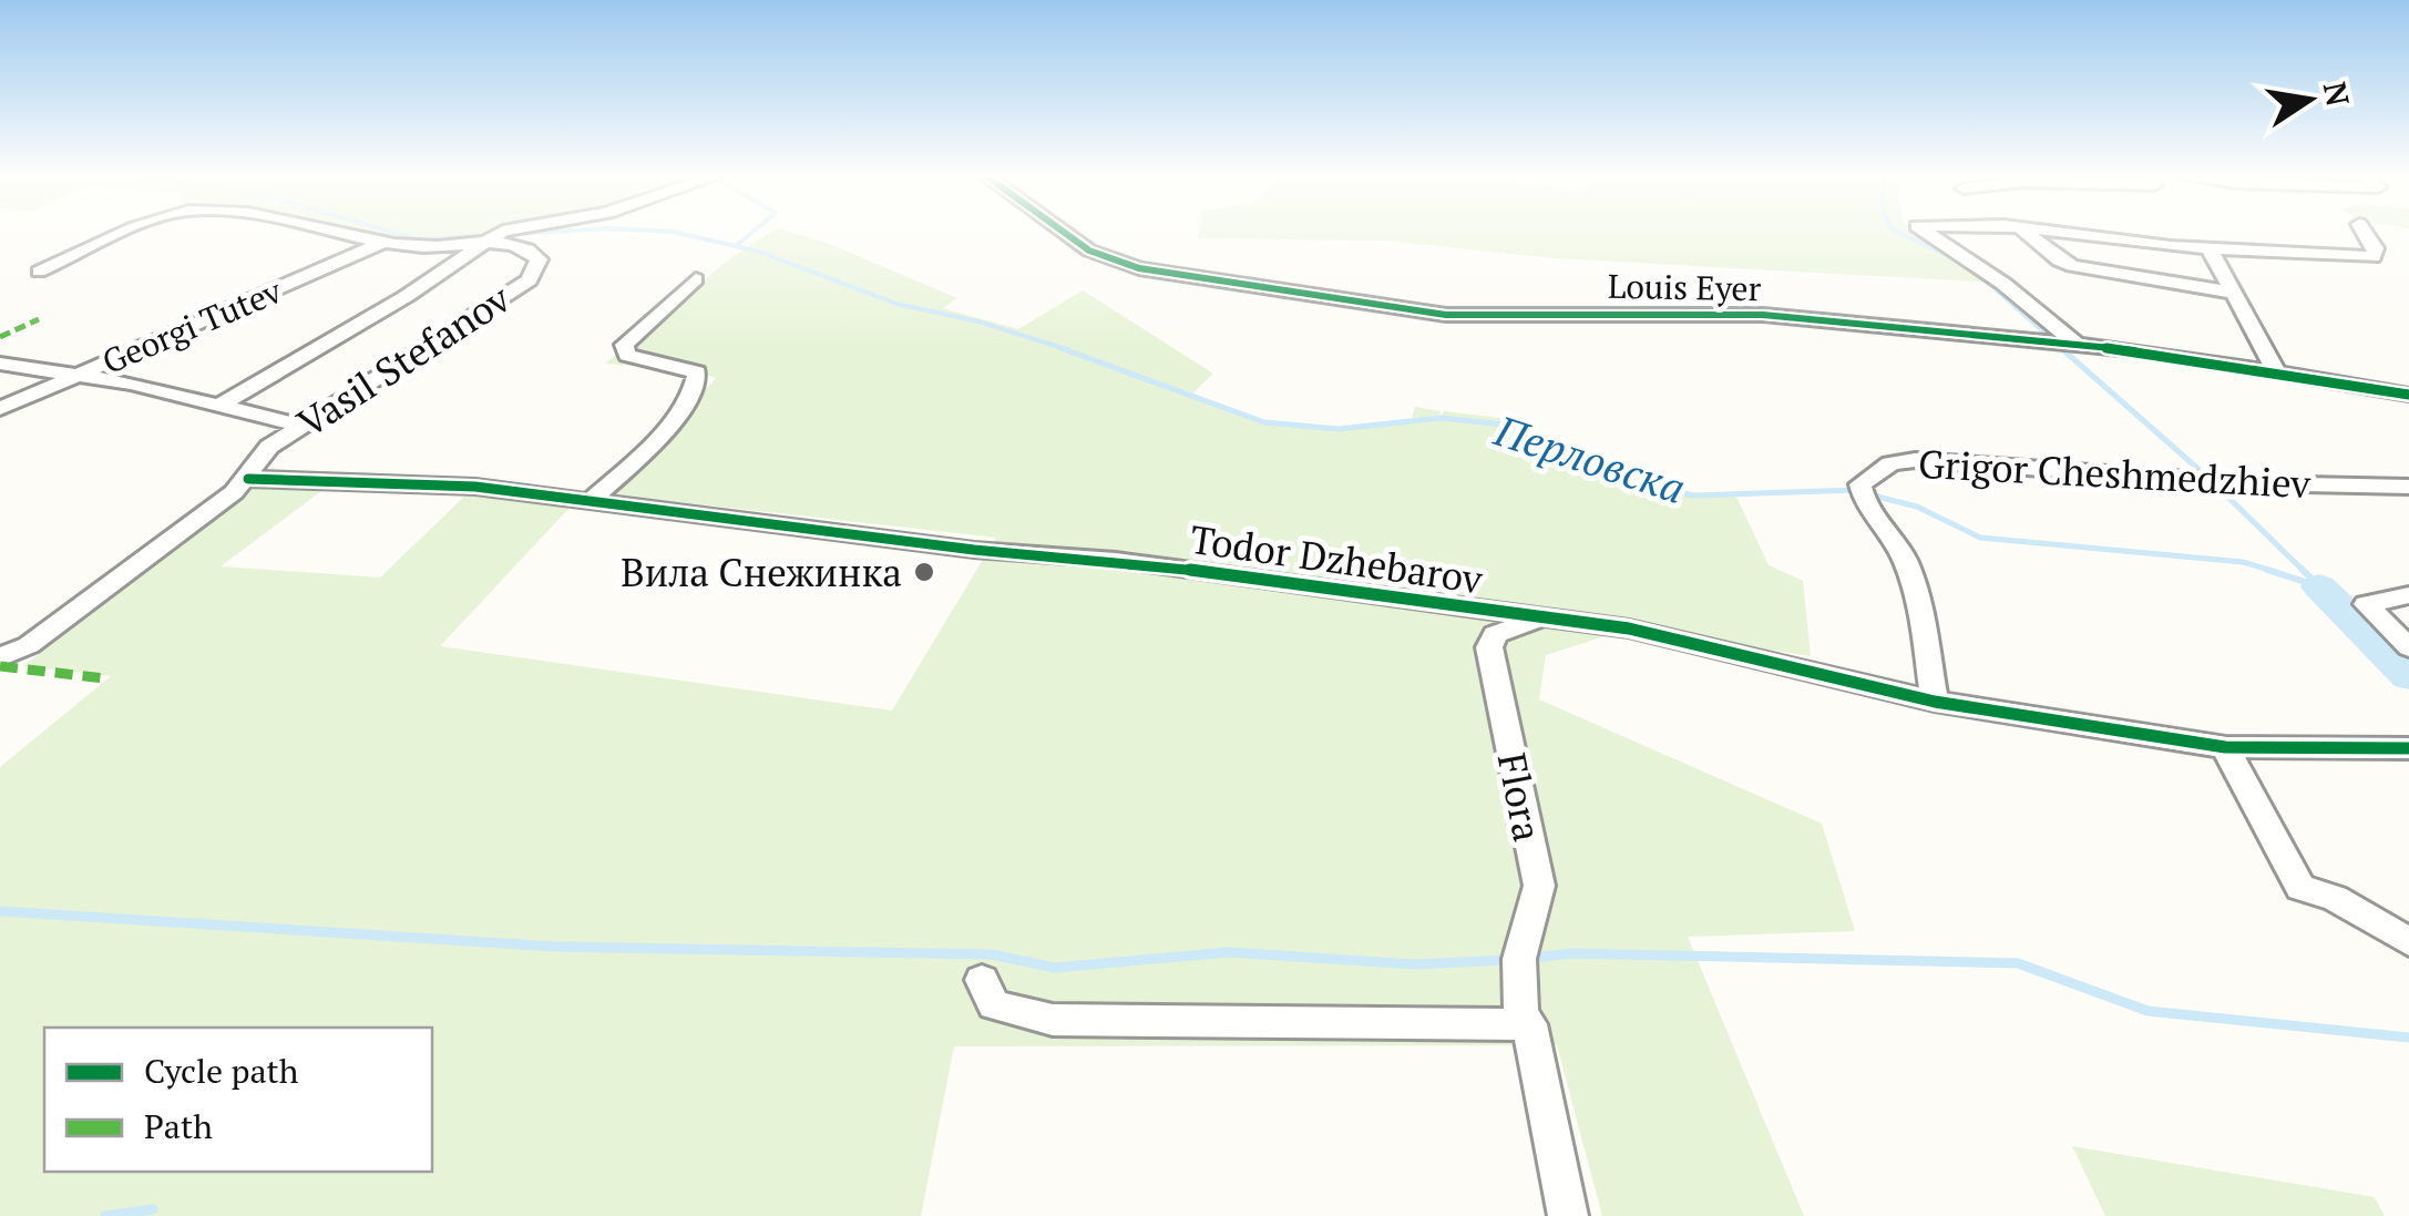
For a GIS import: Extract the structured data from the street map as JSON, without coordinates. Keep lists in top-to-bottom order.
{
  "streets": {
    "street": [
      "Louis Eyer",
      "Georgi Tutev",
      "Vasil Stefanov",
      "Grigor Cheshmedzhiev",
      "Todor Dzhebarov",
      "Flora"
    ]
  },
  "crossings": [
    ["Vasil Stefanov", "Todor Dzhebarov"],
    ["Grigor Cheshmedzhiev", "Todor Dzhebarov"],
    ["Todor Dzhebarov", "Flora"]
  ],
  "water": ["Перловска"],
  "places": ["Вила Снежинка"],
  "legend": ["Cycle path", "Path"],
  "north": "right"
}
